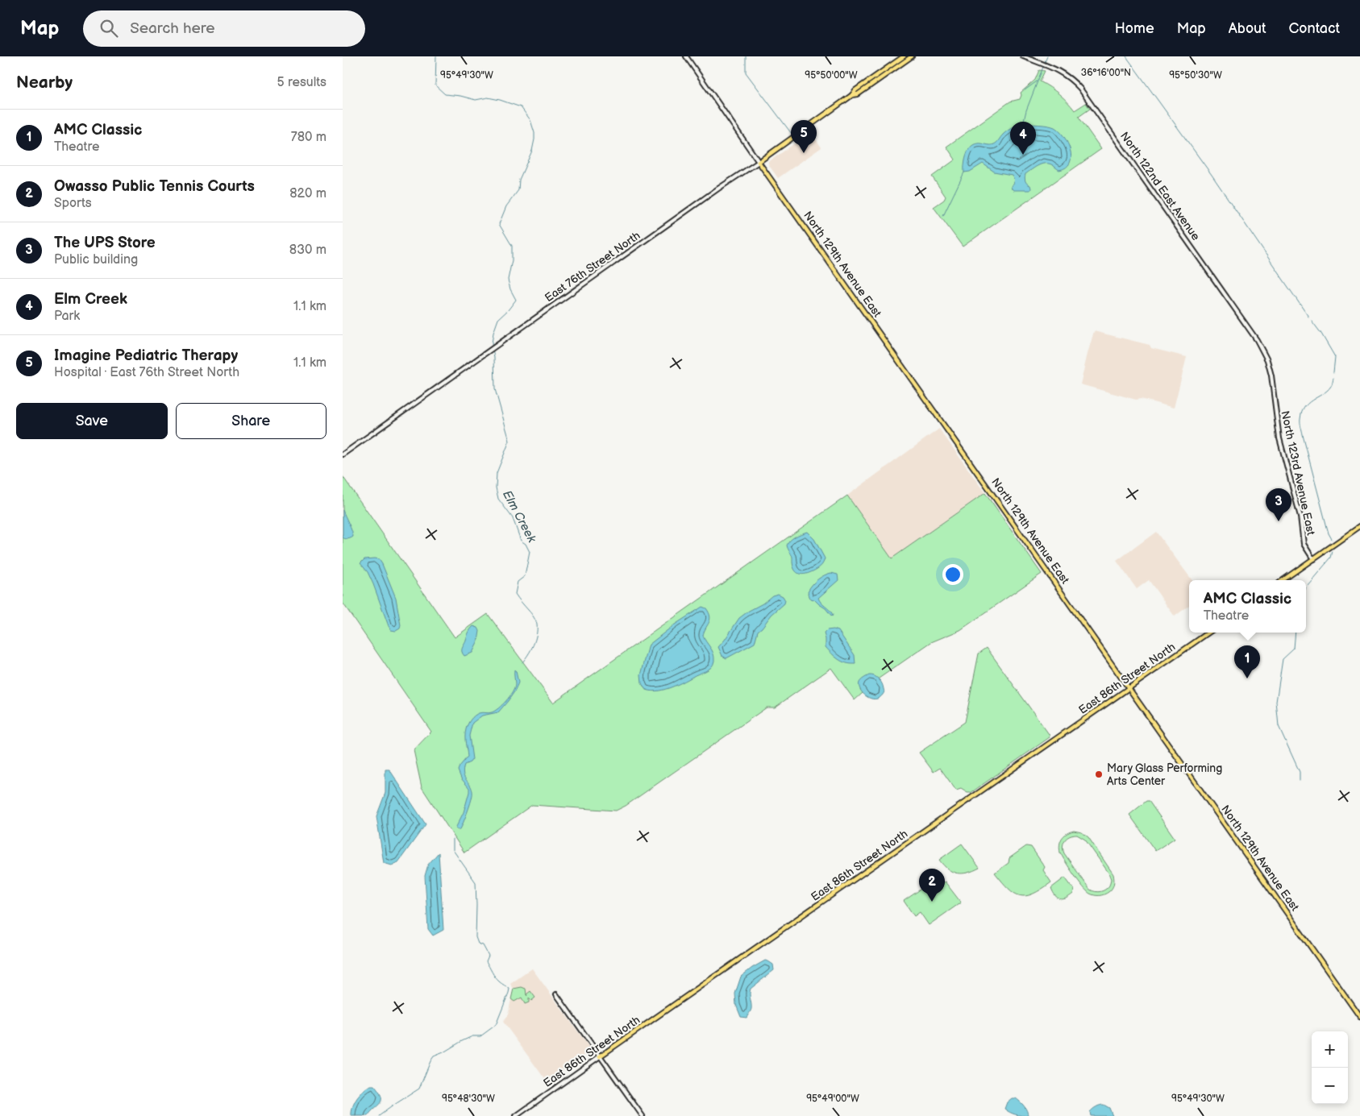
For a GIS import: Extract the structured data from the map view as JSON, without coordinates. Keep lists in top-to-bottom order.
{
  "streets": {
    "main road": ["North 129th Avenue East", "East 76th Street North", "East 86th Street North"],
    "street": ["North 122nd East Avenue", "North 123rd Avenue East"]
  },
  "crossings": [
    ["North 122nd East Avenue", "North 123rd Avenue East"],
    ["North 129th Avenue East", "East 76th Street North"],
    ["North 129th Avenue East", "East 86th Street North"]
  ],
  "water": ["Elm Creek"],
  "places": ["Mary Glass Performing Arts Center"],
  "page": {
    "header": "Map",
    "search": "Search here",
    "nav": [
      "Home",
      "Map",
      "About",
      "Contact"
    ],
    "heading": ["Nearby", "5 results"],
    "list": [
      {
        "mark": "1",
        "name": "AMC Classic",
        "note": "Theatre",
        "value": "780 m"
      },
      {
        "mark": "2",
        "name": "Owasso Public Tennis Courts",
        "note": "Sports",
        "value": "820 m"
      },
      {
        "mark": "3",
        "name": "The UPS Store",
        "note": "Public building",
        "value": "830 m"
      },
      {
        "mark": "4",
        "name": "Elm Creek",
        "note": "Park",
        "value": "1.1 km"
      },
      {
        "mark": "5",
        "name": "Imagine Pediatric Therapy",
        "note": "Hospital · East 76th Street North",
        "value": "1.1 km"
      }
    ],
    "pins": [
      "5",
      "4",
      "3",
      "1",
      "2"
    ],
    "buttons": ["Save", "Share"],
    "popup": ["AMC Classic", "Theatre"],
    "map_buttons": ["+", "−"]
  },
  "coordinates": [
    "36°16'00\"N",
    "95°49'30\"W",
    "95°50'00\"W",
    "95°50'30\"W",
    "95°48'30\"W",
    "95°49'00\"W"
  ]
}
